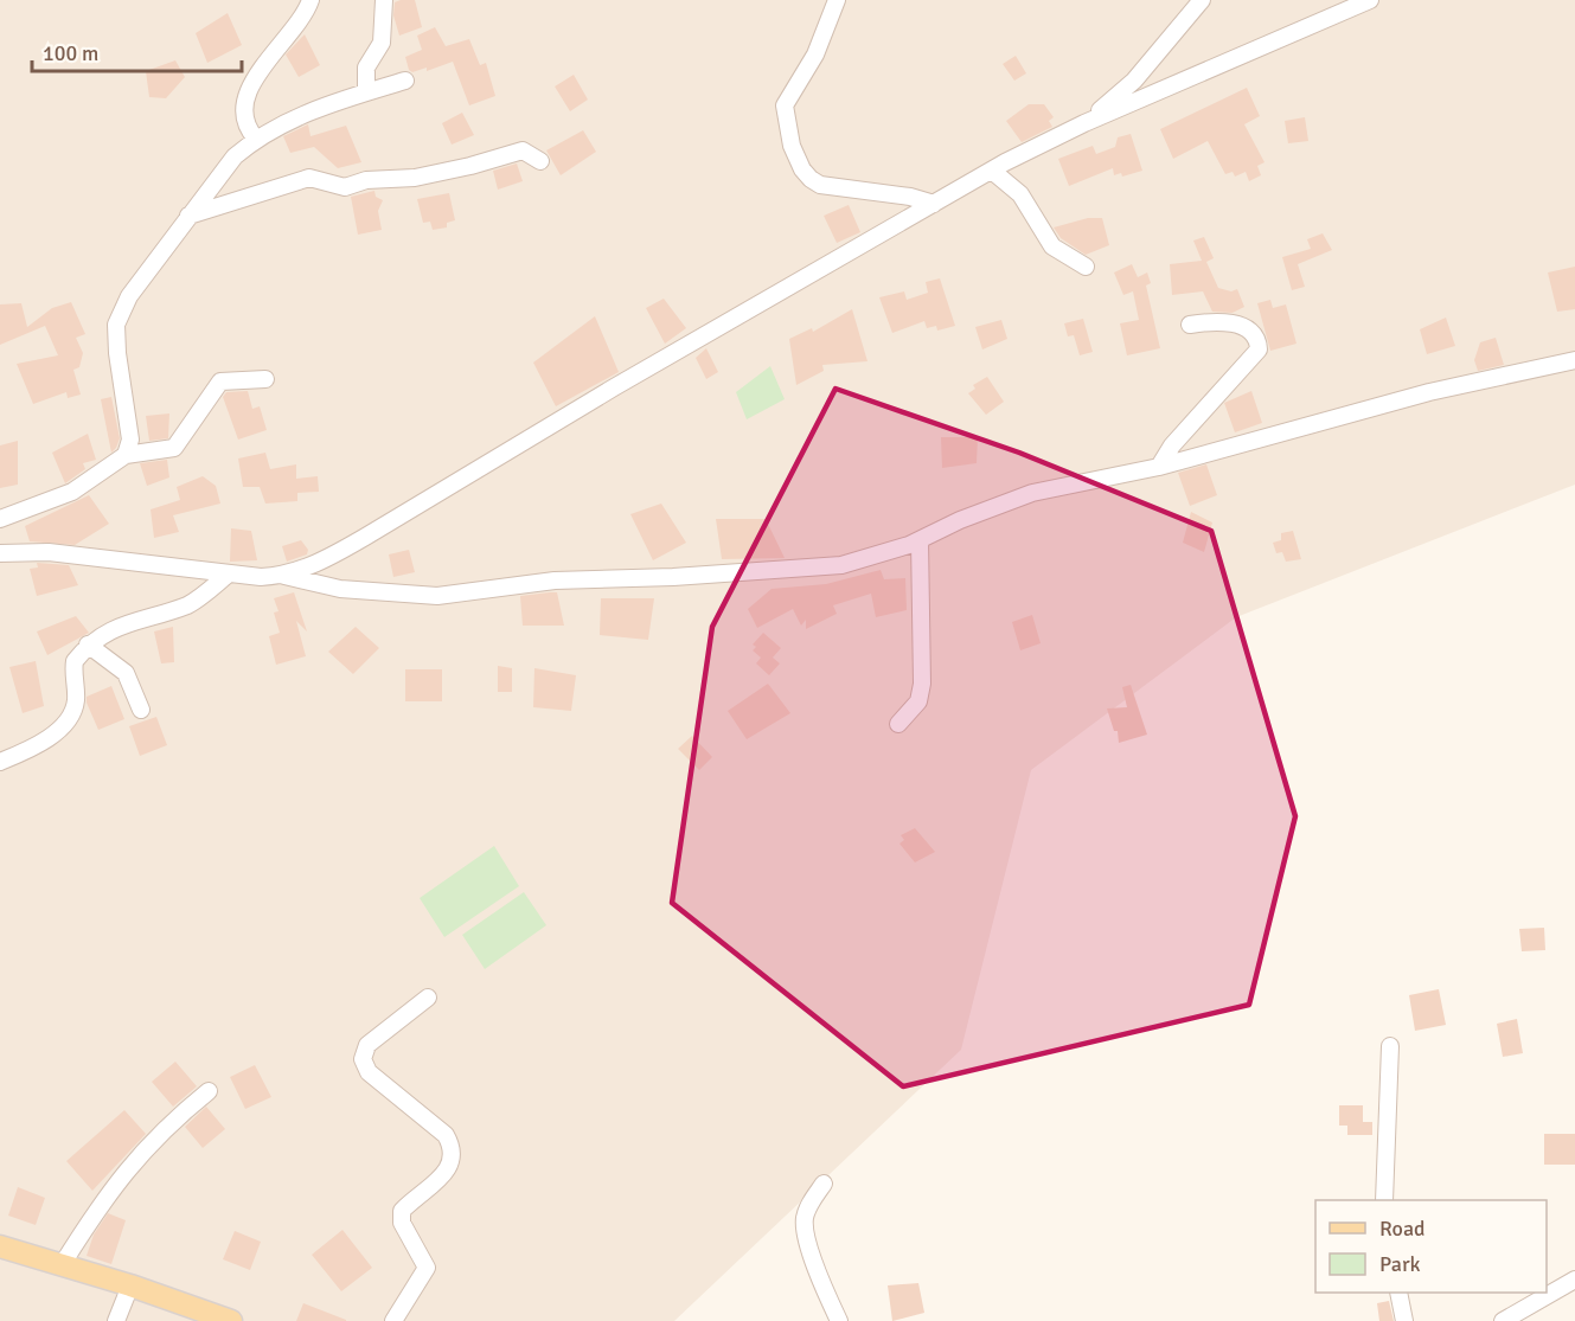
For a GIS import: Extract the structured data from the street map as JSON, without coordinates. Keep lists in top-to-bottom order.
{
  "legend": ["Road", "Park"],
  "scale_bar": "100 m"
}
